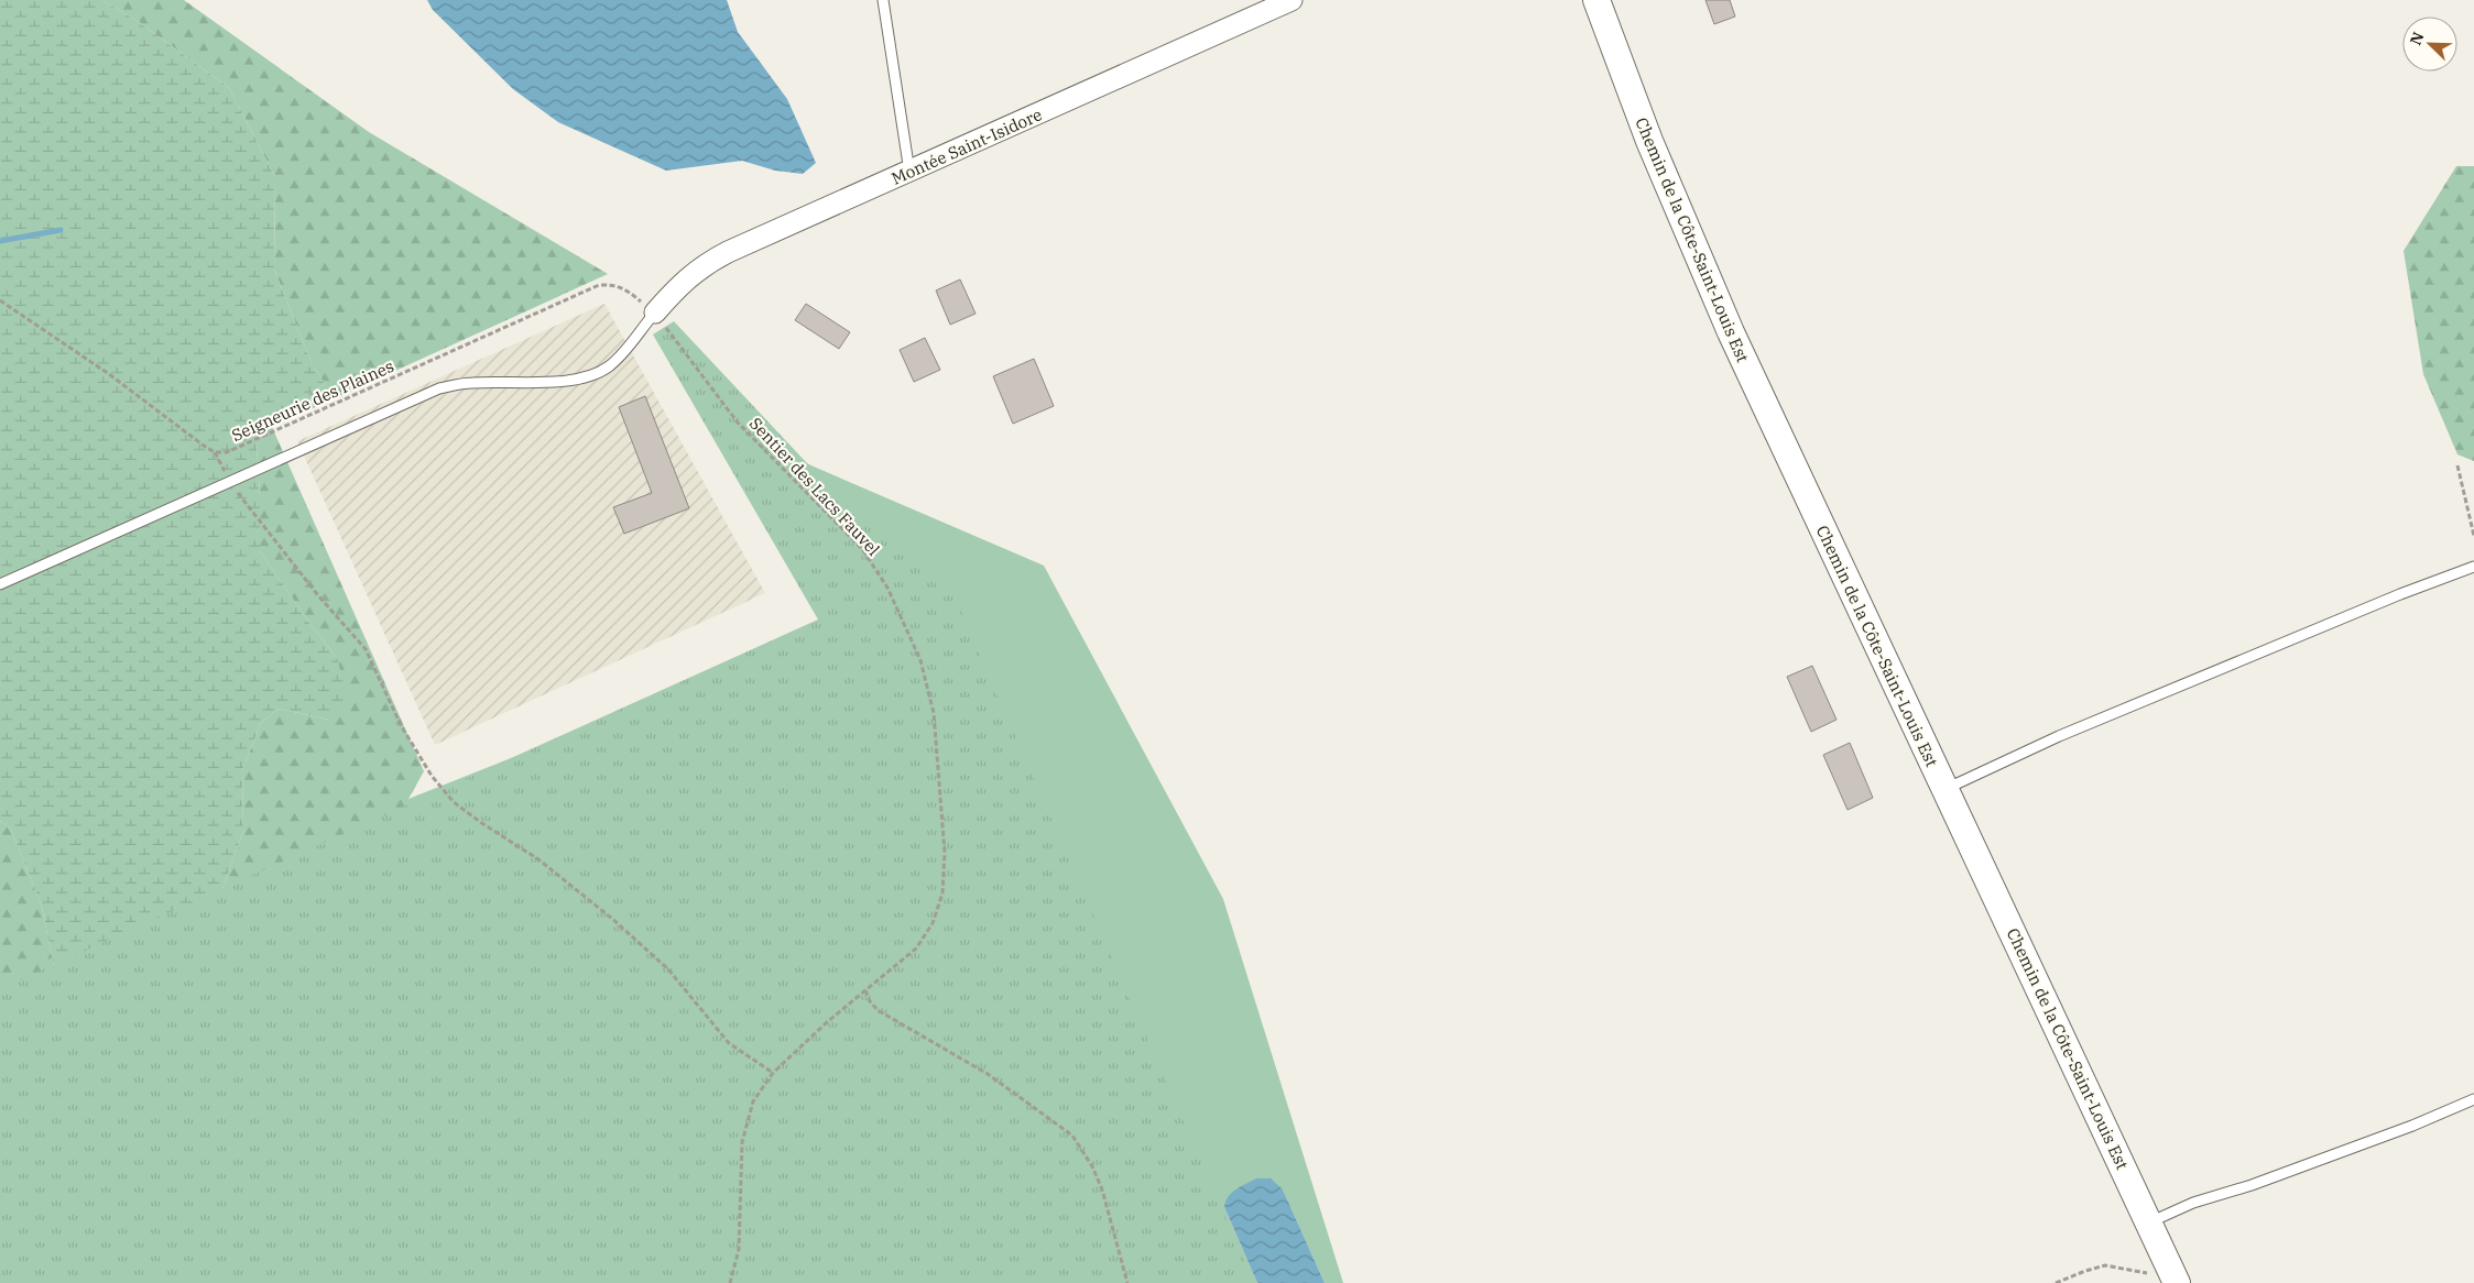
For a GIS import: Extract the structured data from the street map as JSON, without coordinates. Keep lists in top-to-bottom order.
{
  "streets": {
    "street": ["Montée Saint-Isidore", "Chemin de la Côte-Saint-Louis Est"],
    "path": ["Seigneurie des Plaines", "Sentier des Lacs Fauvel"]
  },
  "crossings": [
    ["Montée Saint-Isidore", "Seigneurie des Plaines"],
    ["Montée Saint-Isidore", "Sentier des Lacs Fauvel"],
    ["Seigneurie des Plaines", "Sentier des Lacs Fauvel"]
  ],
  "north": "top left"
}
